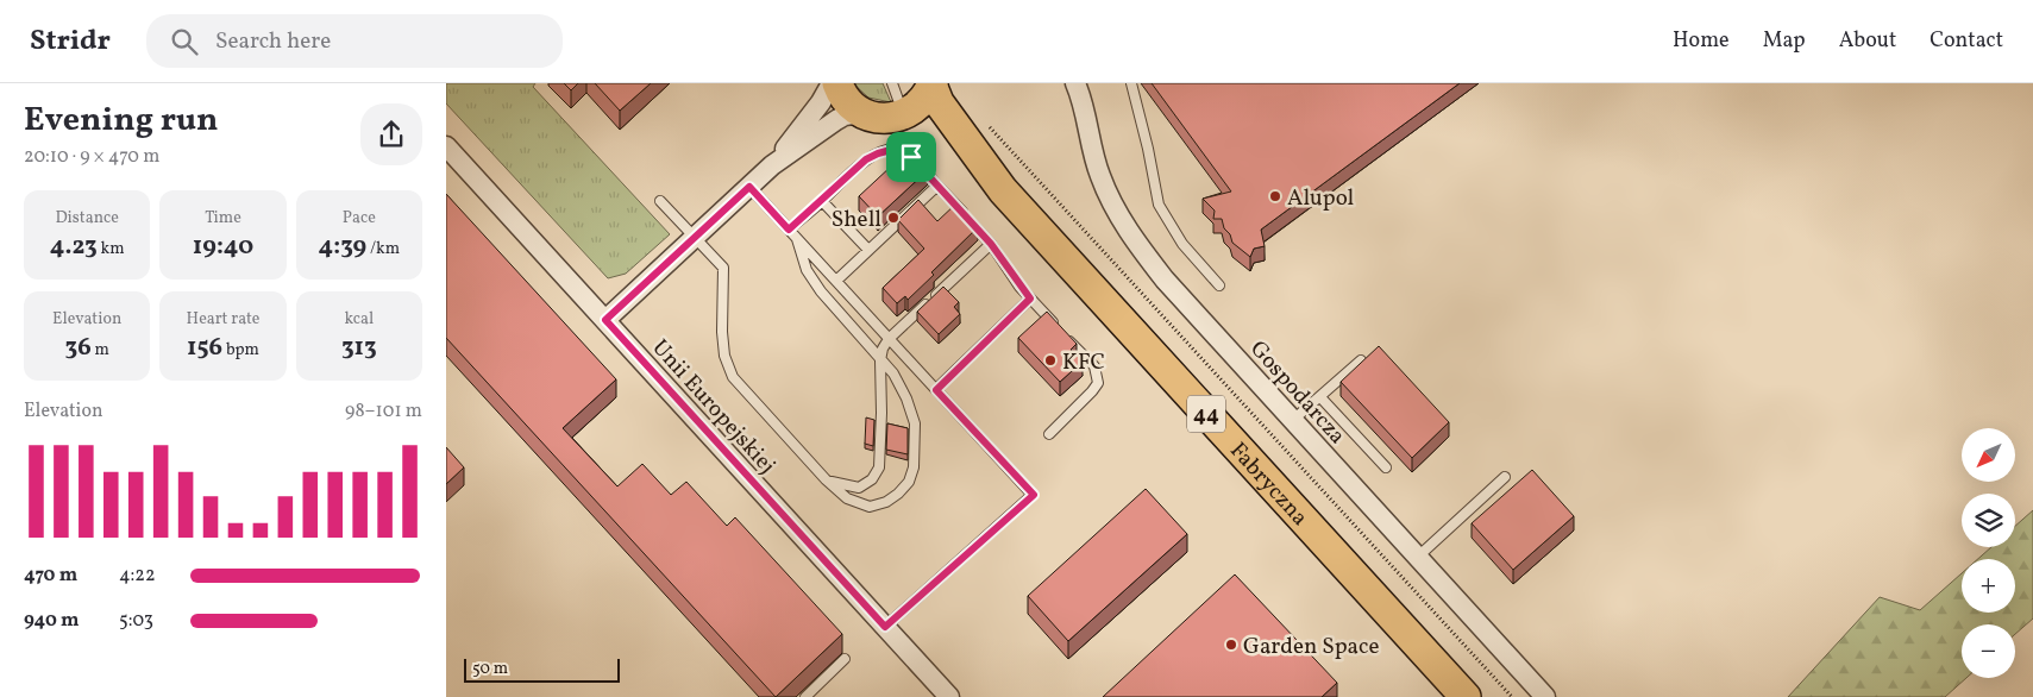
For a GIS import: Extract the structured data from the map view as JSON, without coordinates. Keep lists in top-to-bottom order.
{
  "streets": {
    "main road": ["44", "Fabryczna"],
    "street": ["Gospodarcza", "Unii Europejskiej"]
  },
  "crossings": [
    ["44", "Fabryczna"]
  ],
  "places": [
    "Alupol",
    "Shell",
    "KFC",
    "Garden Space"
  ],
  "scale_bar": "50 m",
  "north": "bottom left",
  "page": {
    "header": "Stridr",
    "search": "Search here",
    "nav": [
      "Home",
      "Map",
      "About",
      "Contact"
    ],
    "heading": ["Evening run", "20:10 · 9 × 470 m"],
    "stats": [
      ["Distance", "4.23 km"],
      ["Time", "19:40"],
      ["Pace", "4:39 /km"],
      ["Elevation", "36 m"],
      ["Heart rate", "156 bpm"],
      ["kcal", "313"]
    ],
    "chart": ["Elevation", "98–101 m"],
    "map_buttons": ["+", "−"],
    "list": [
      {
        "name": "470 m",
        "note": "4:22"
      },
      {
        "name": "940 m",
        "note": "5:03"
      }
    ],
    "scale": "50 m"
  }
}
